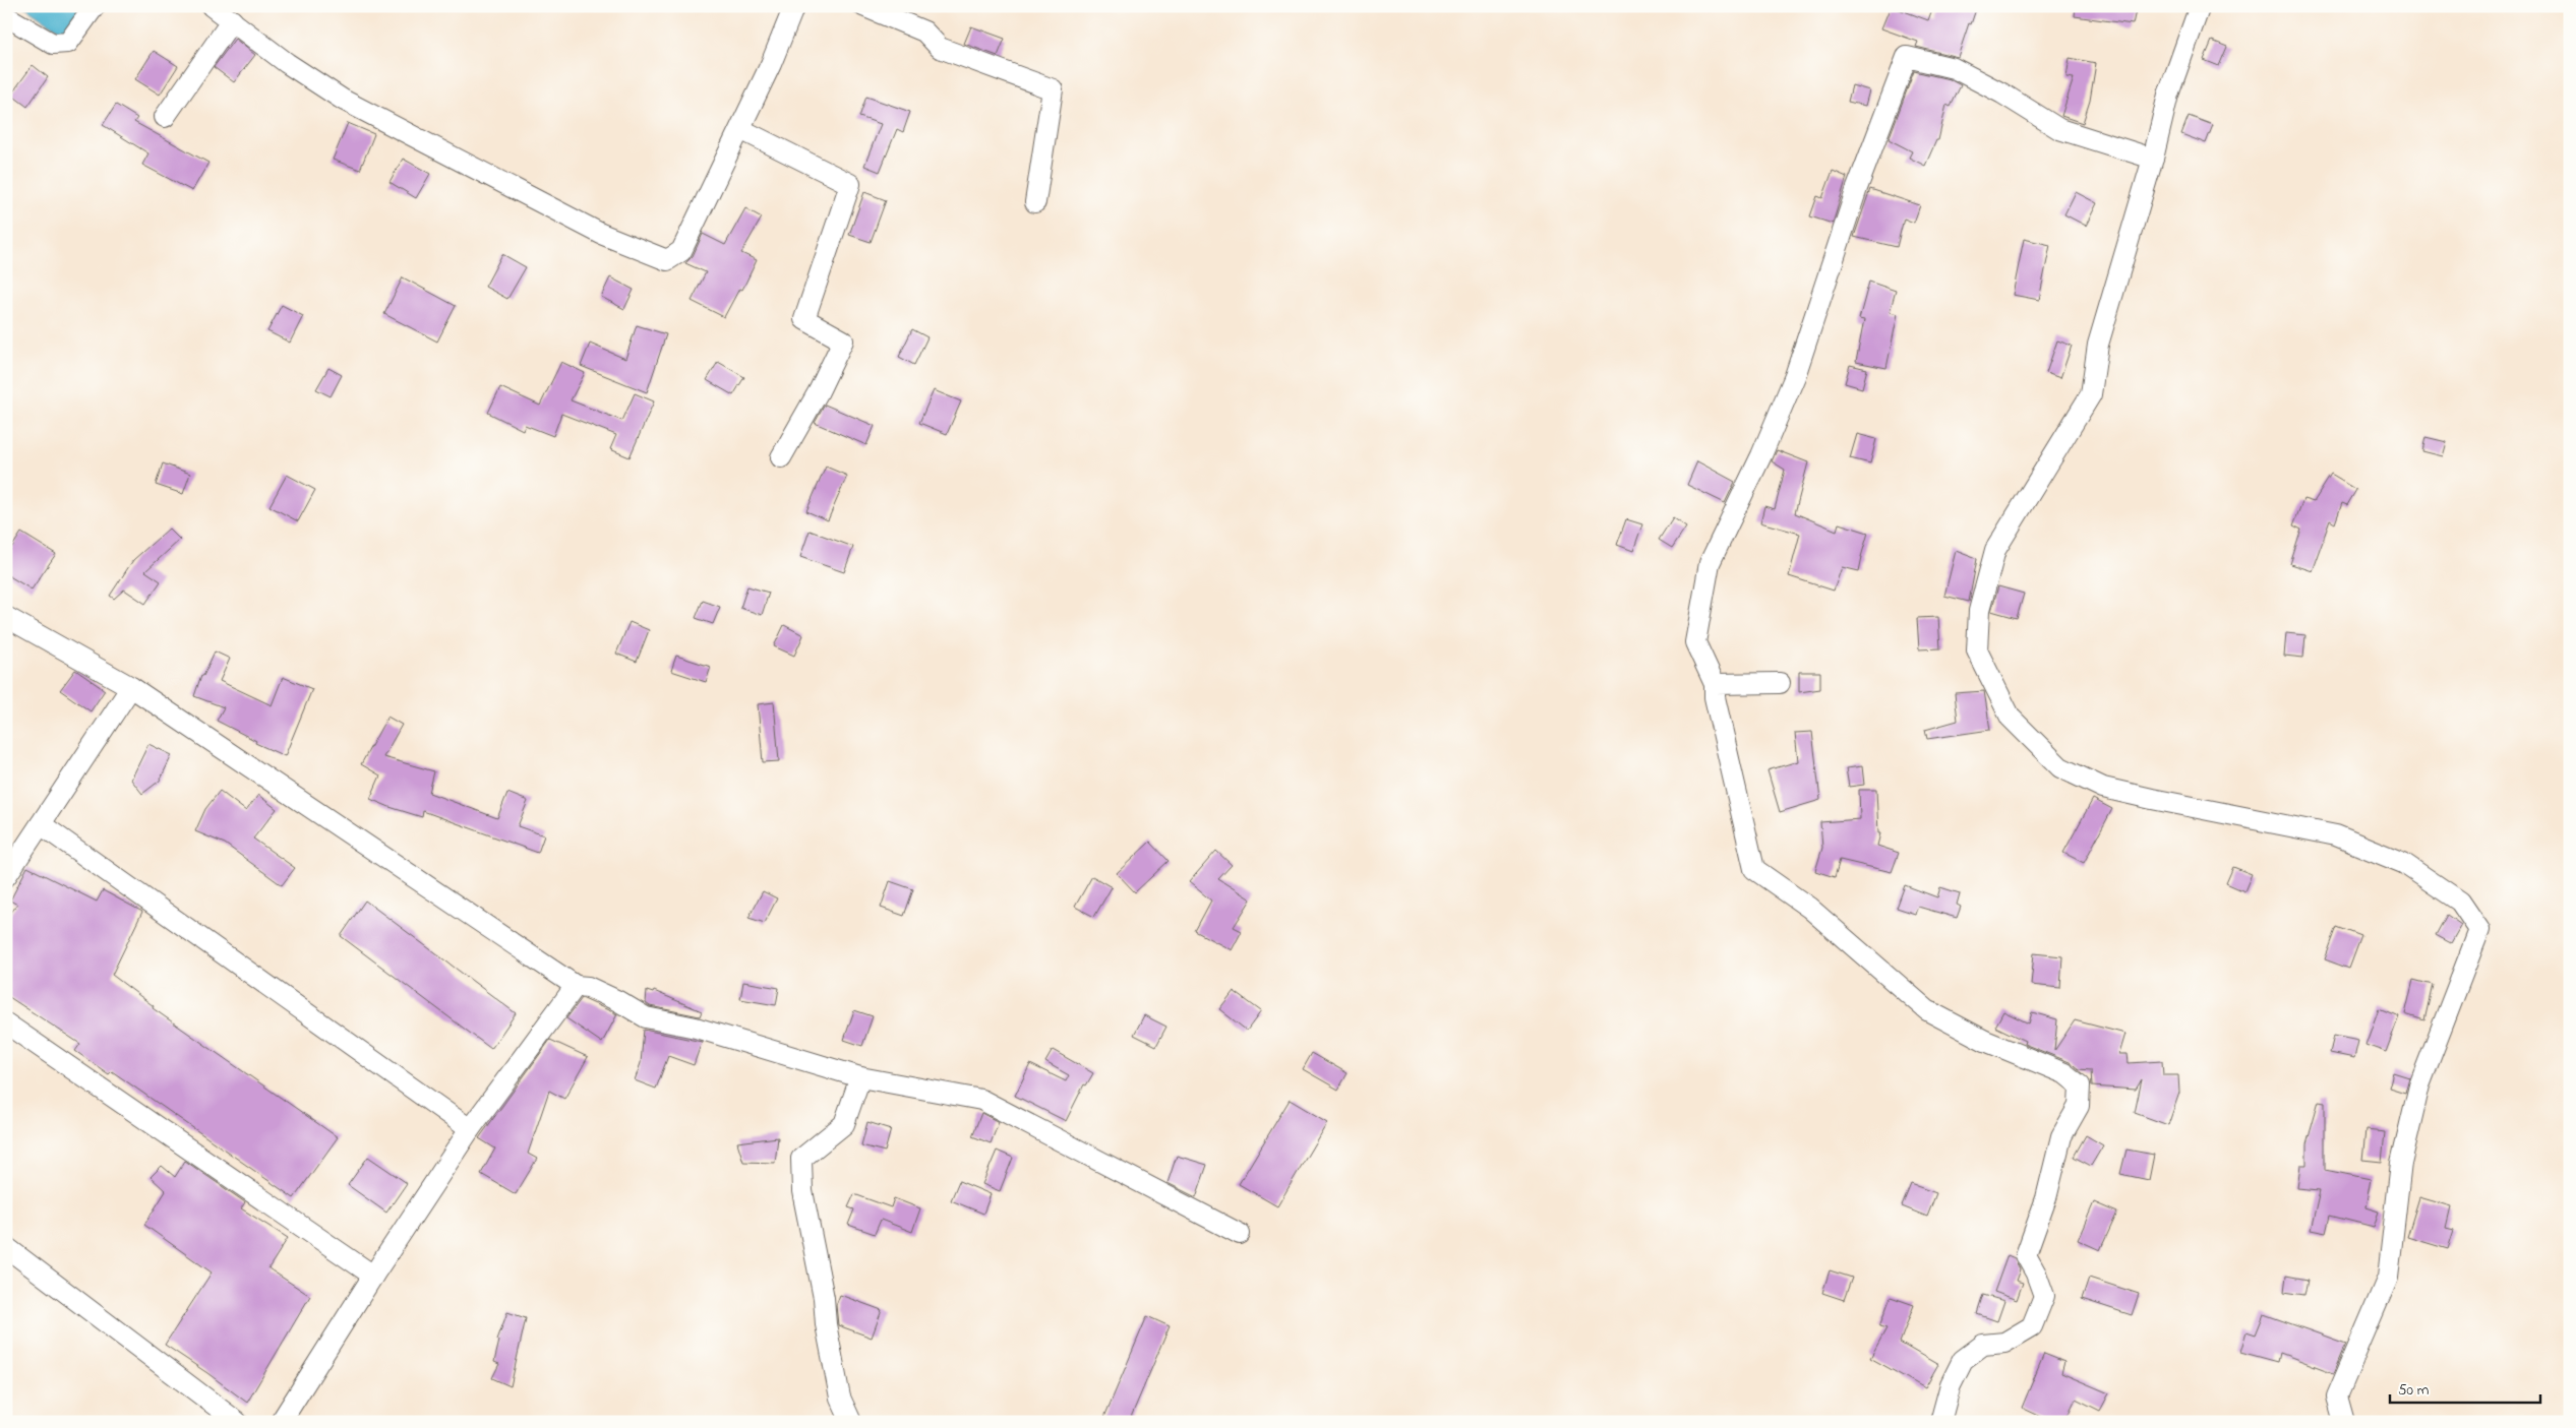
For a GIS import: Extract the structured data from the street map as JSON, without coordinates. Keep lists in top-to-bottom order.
{
  "scale_bar": "50 m"
}
